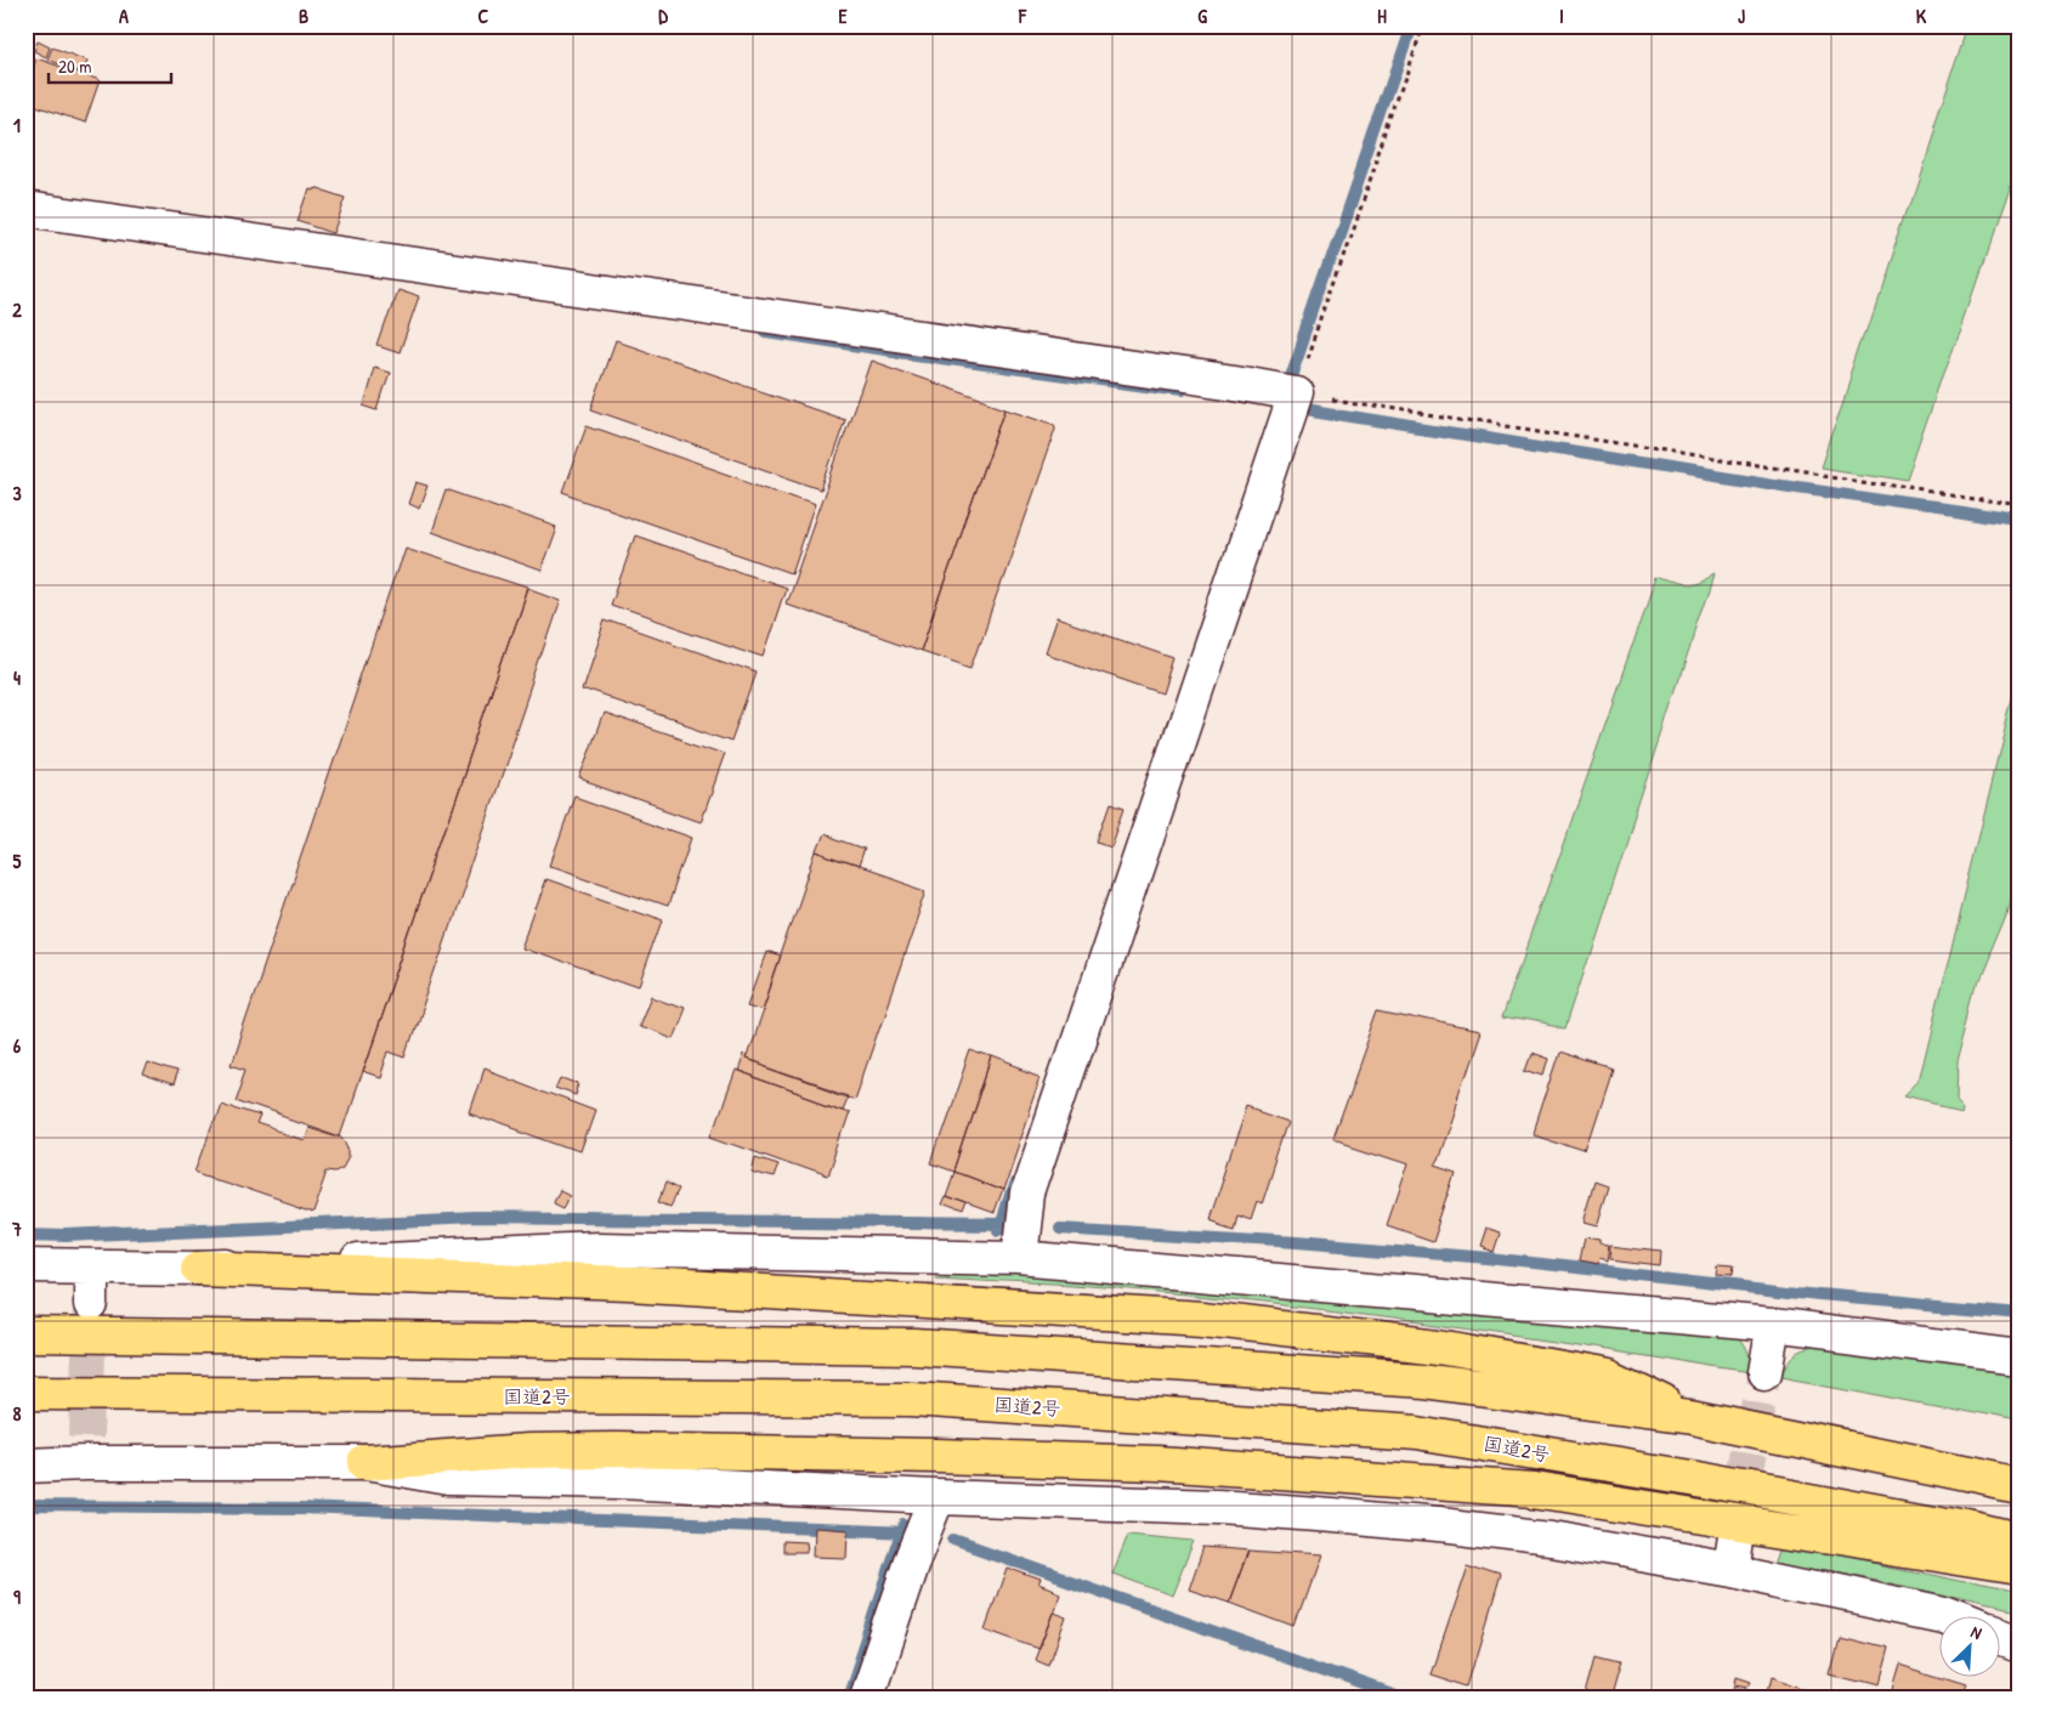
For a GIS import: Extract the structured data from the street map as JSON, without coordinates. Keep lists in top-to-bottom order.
{
  "streets": {
    "highway": ["国道2号"]
  },
  "scale_bar": "20 m",
  "north": "top right",
  "grid": {
    "columns": [
      "A",
      "B",
      "C",
      "D",
      "E",
      "F",
      "G",
      "H",
      "I",
      "J",
      "K"
    ],
    "rows": [
      "1",
      "2",
      "3",
      "4",
      "5",
      "6",
      "7",
      "8",
      "9"
    ]
  }
}
